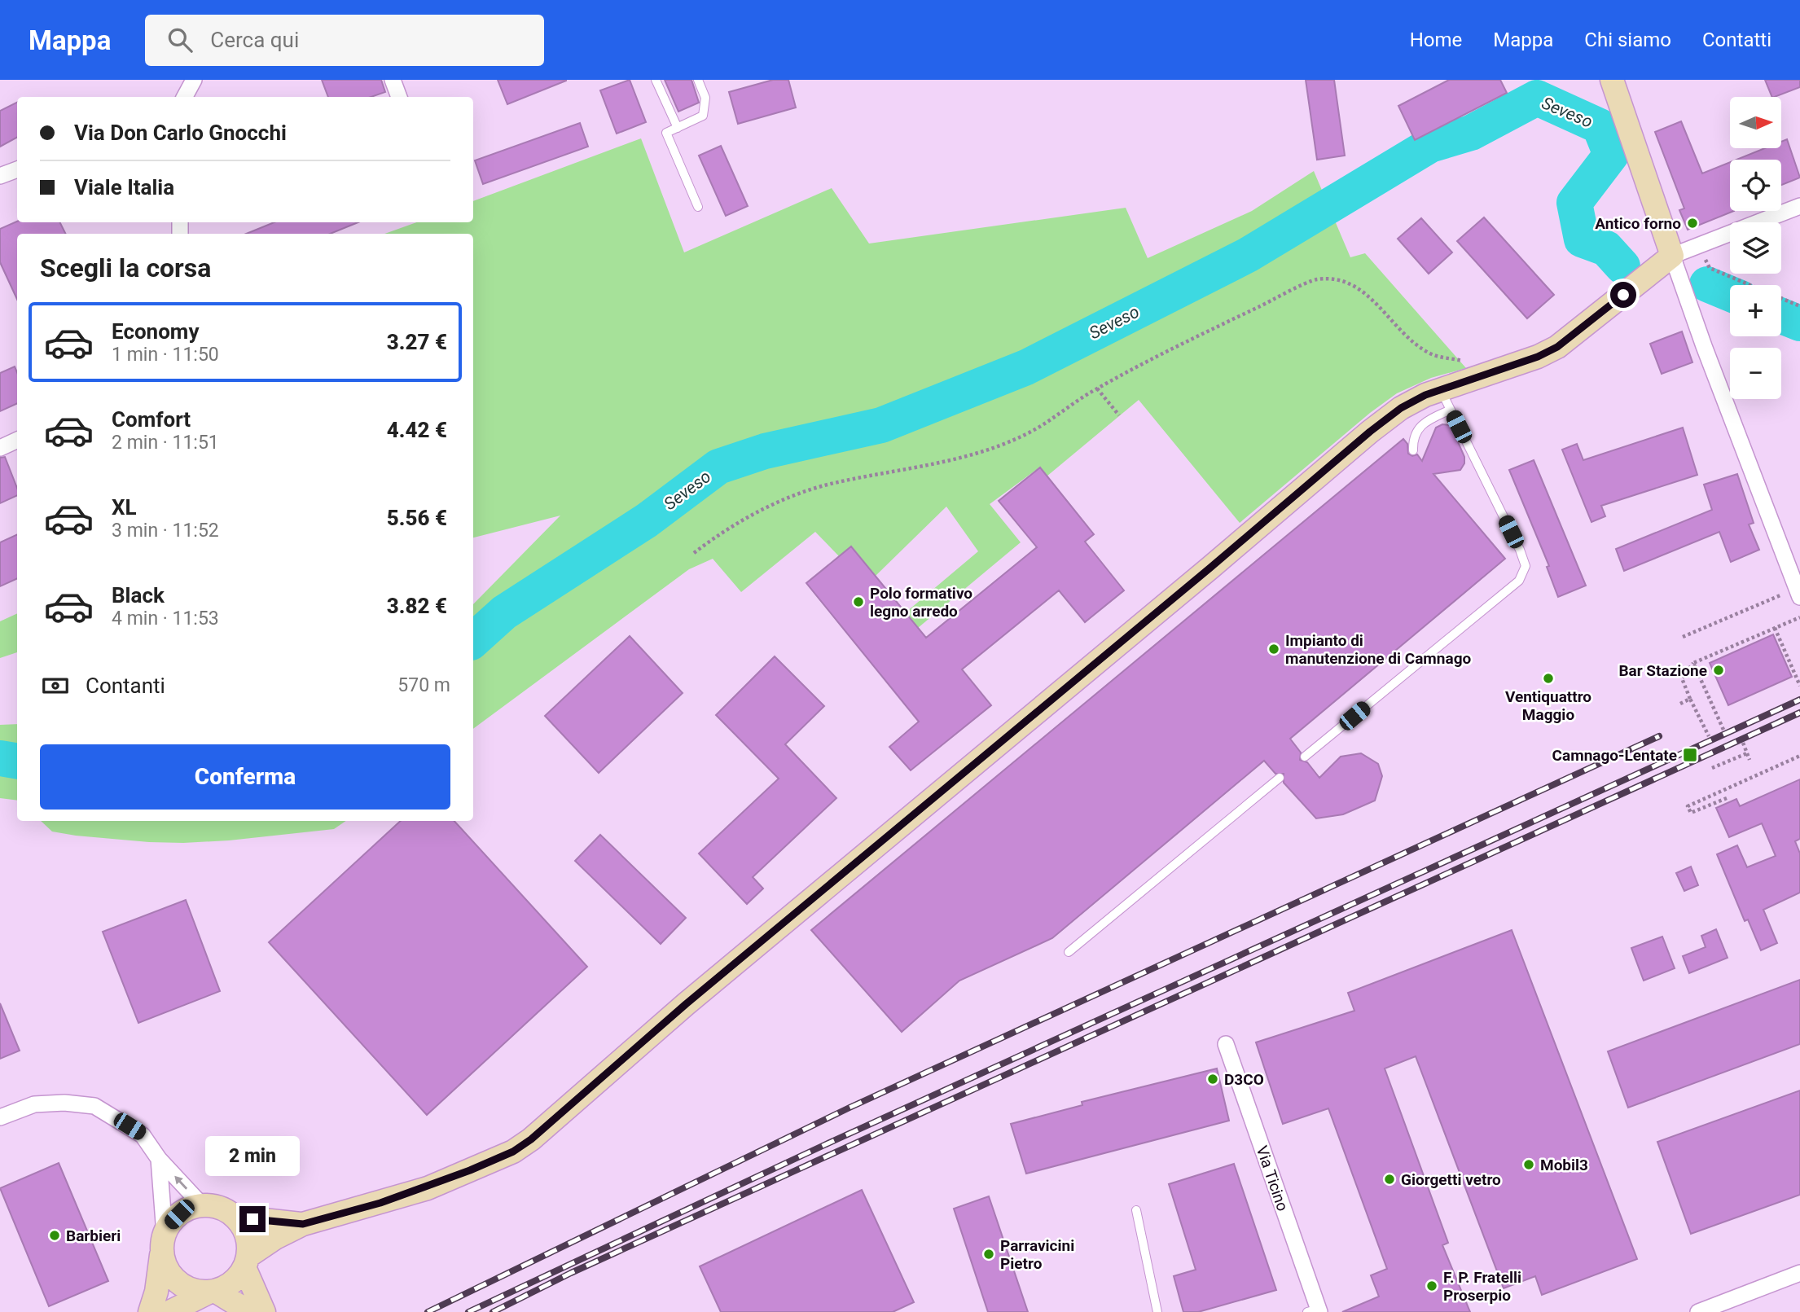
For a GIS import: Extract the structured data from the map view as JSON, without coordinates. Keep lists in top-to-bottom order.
{
  "streets": {
    "street": ["Via Ticino"]
  },
  "water": ["Seveso"],
  "places": {
    "other": [
      "Antico forno",
      "Polo formativo legno arredo",
      "Impianto di manutenzione di Camnago",
      "Bar Stazione",
      "Ventiquattro Maggio",
      "D3CO",
      "Mobil3",
      "Giorgetti vetro",
      "Barbieri",
      "Parravicini Pietro",
      "F. P. Fratelli Proserpio"
    ],
    "transit": ["Camnago-Lentate"]
  },
  "north": "right",
  "page": {
    "header": "Mappa",
    "search": "Cerca qui",
    "nav": [
      "Home",
      "Mappa",
      "Chi siamo",
      "Contatti"
    ],
    "map_buttons": ["+", "−"],
    "banner": ["Via Don Carlo Gnocchi", "Viale Italia"],
    "heading": "Scegli la corsa",
    "list": [
      {
        "name": "Economy",
        "note": "1 min · 11:50",
        "value": "3.27 €"
      },
      {
        "name": "Comfort",
        "note": "2 min · 11:51",
        "value": "4.42 €"
      },
      {
        "name": "XL",
        "note": "3 min · 11:52",
        "value": "5.56 €"
      },
      {
        "name": "Black",
        "note": "4 min · 11:53",
        "value": "3.82 €"
      }
    ],
    "pay": ["Contanti", "570 m"],
    "buttons": "Conferma",
    "bubble": "2 min"
  }
}
